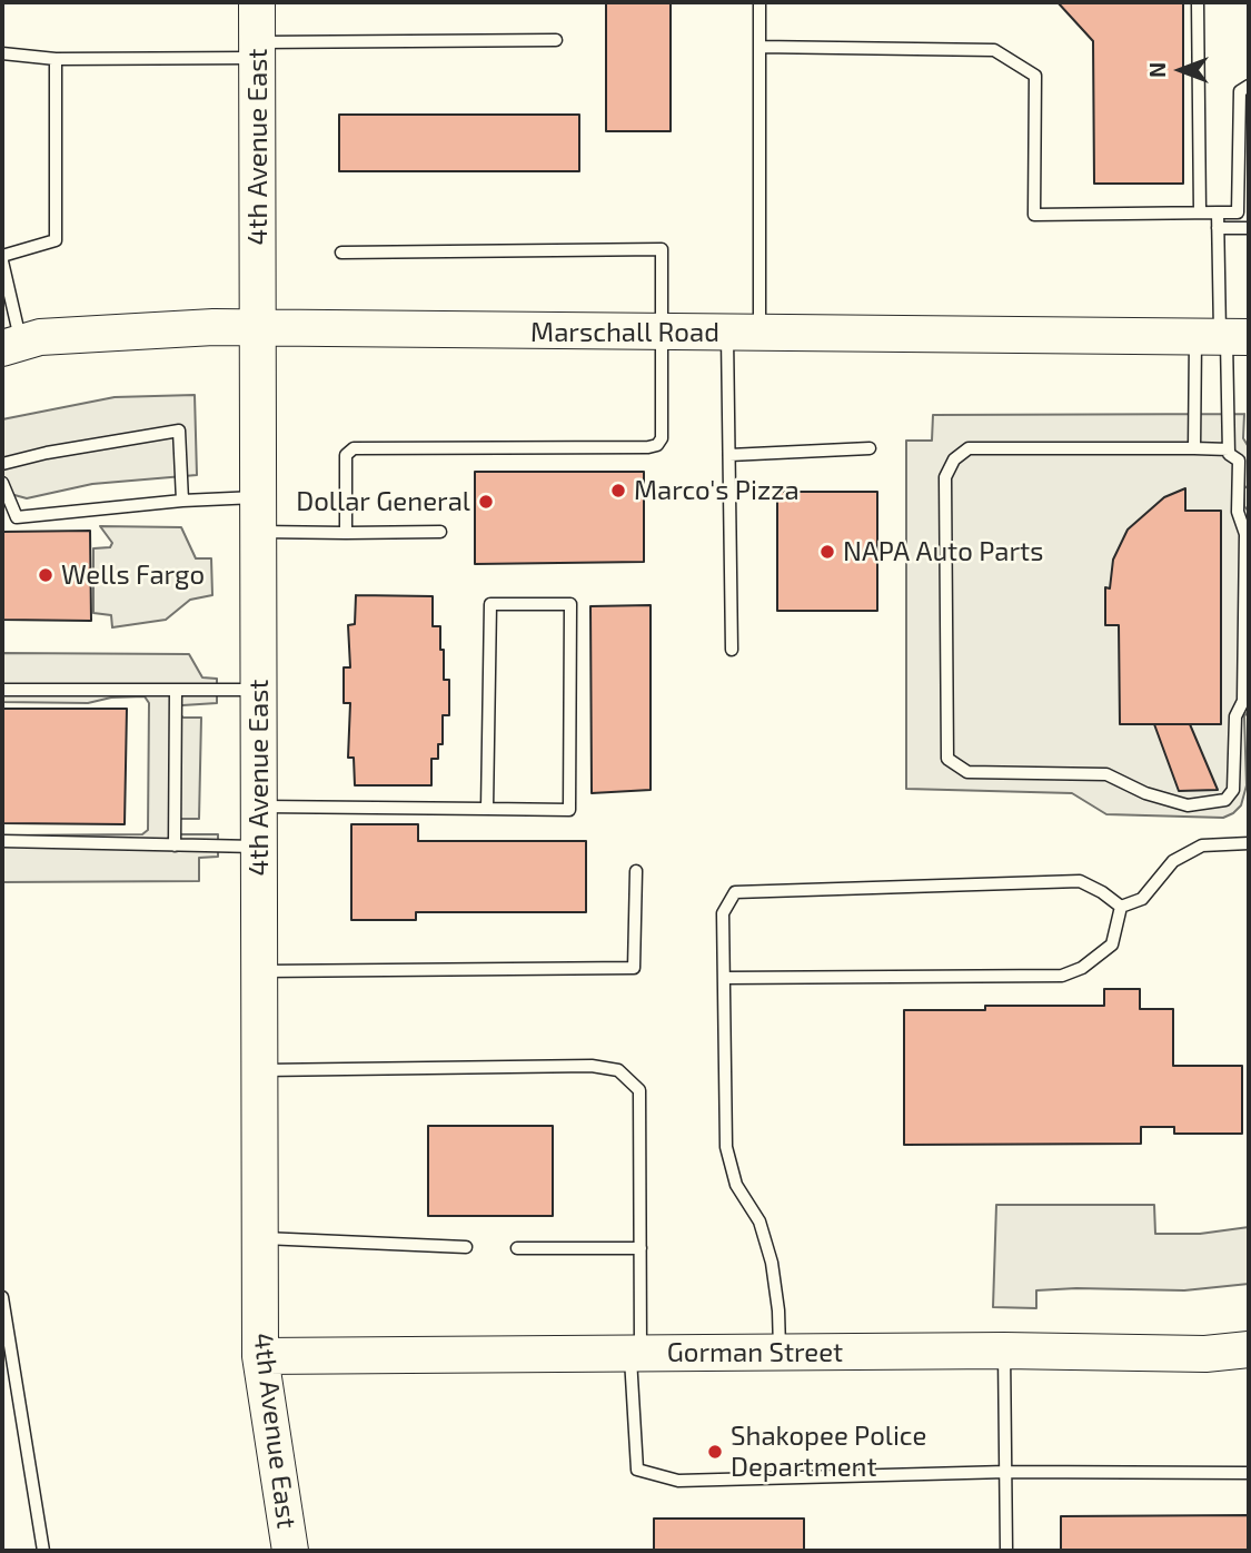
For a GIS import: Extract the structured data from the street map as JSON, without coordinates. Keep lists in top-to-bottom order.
{
  "streets": {
    "street": ["4th Avenue East", "Marschall Road", "Gorman Street"]
  },
  "crossings": [
    ["4th Avenue East", "Marschall Road"],
    ["4th Avenue East", "Gorman Street"]
  ],
  "places": [
    "Marco's Pizza",
    "Dollar General",
    "NAPA Auto Parts",
    "Wells Fargo",
    "Shakopee Police Department"
  ],
  "north": "left"
}
